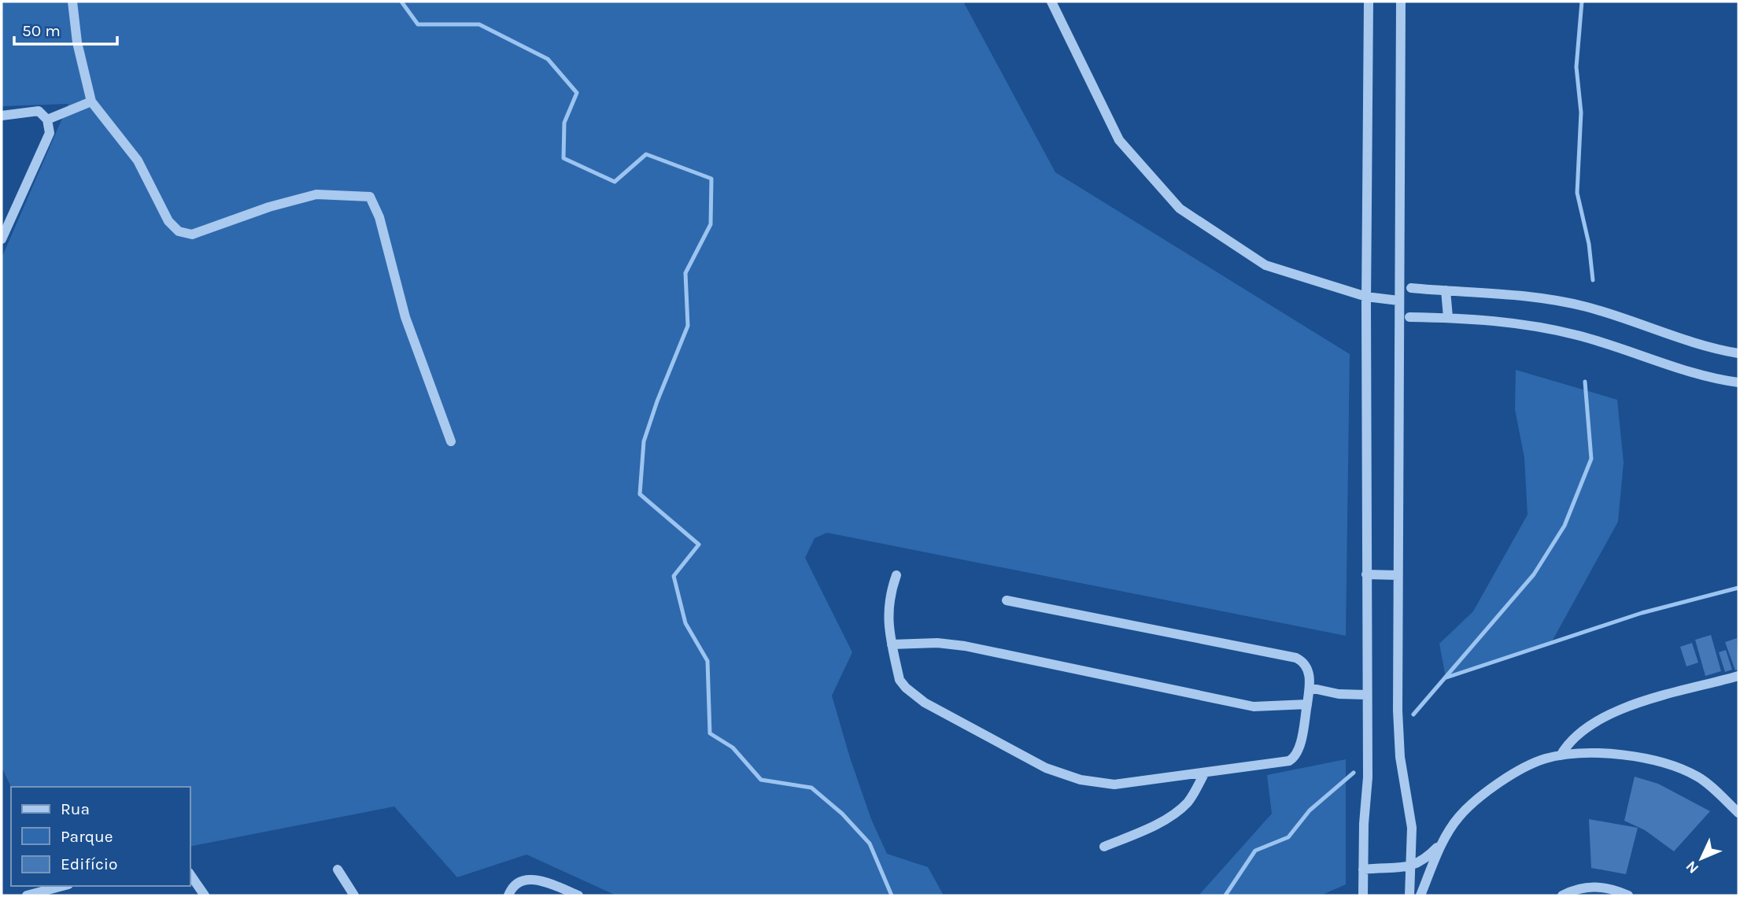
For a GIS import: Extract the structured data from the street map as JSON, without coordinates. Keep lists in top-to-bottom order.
{
  "legend": ["Rua", "Parque", "Edifício"],
  "scale_bar": "50 m",
  "north": "bottom left"
}
